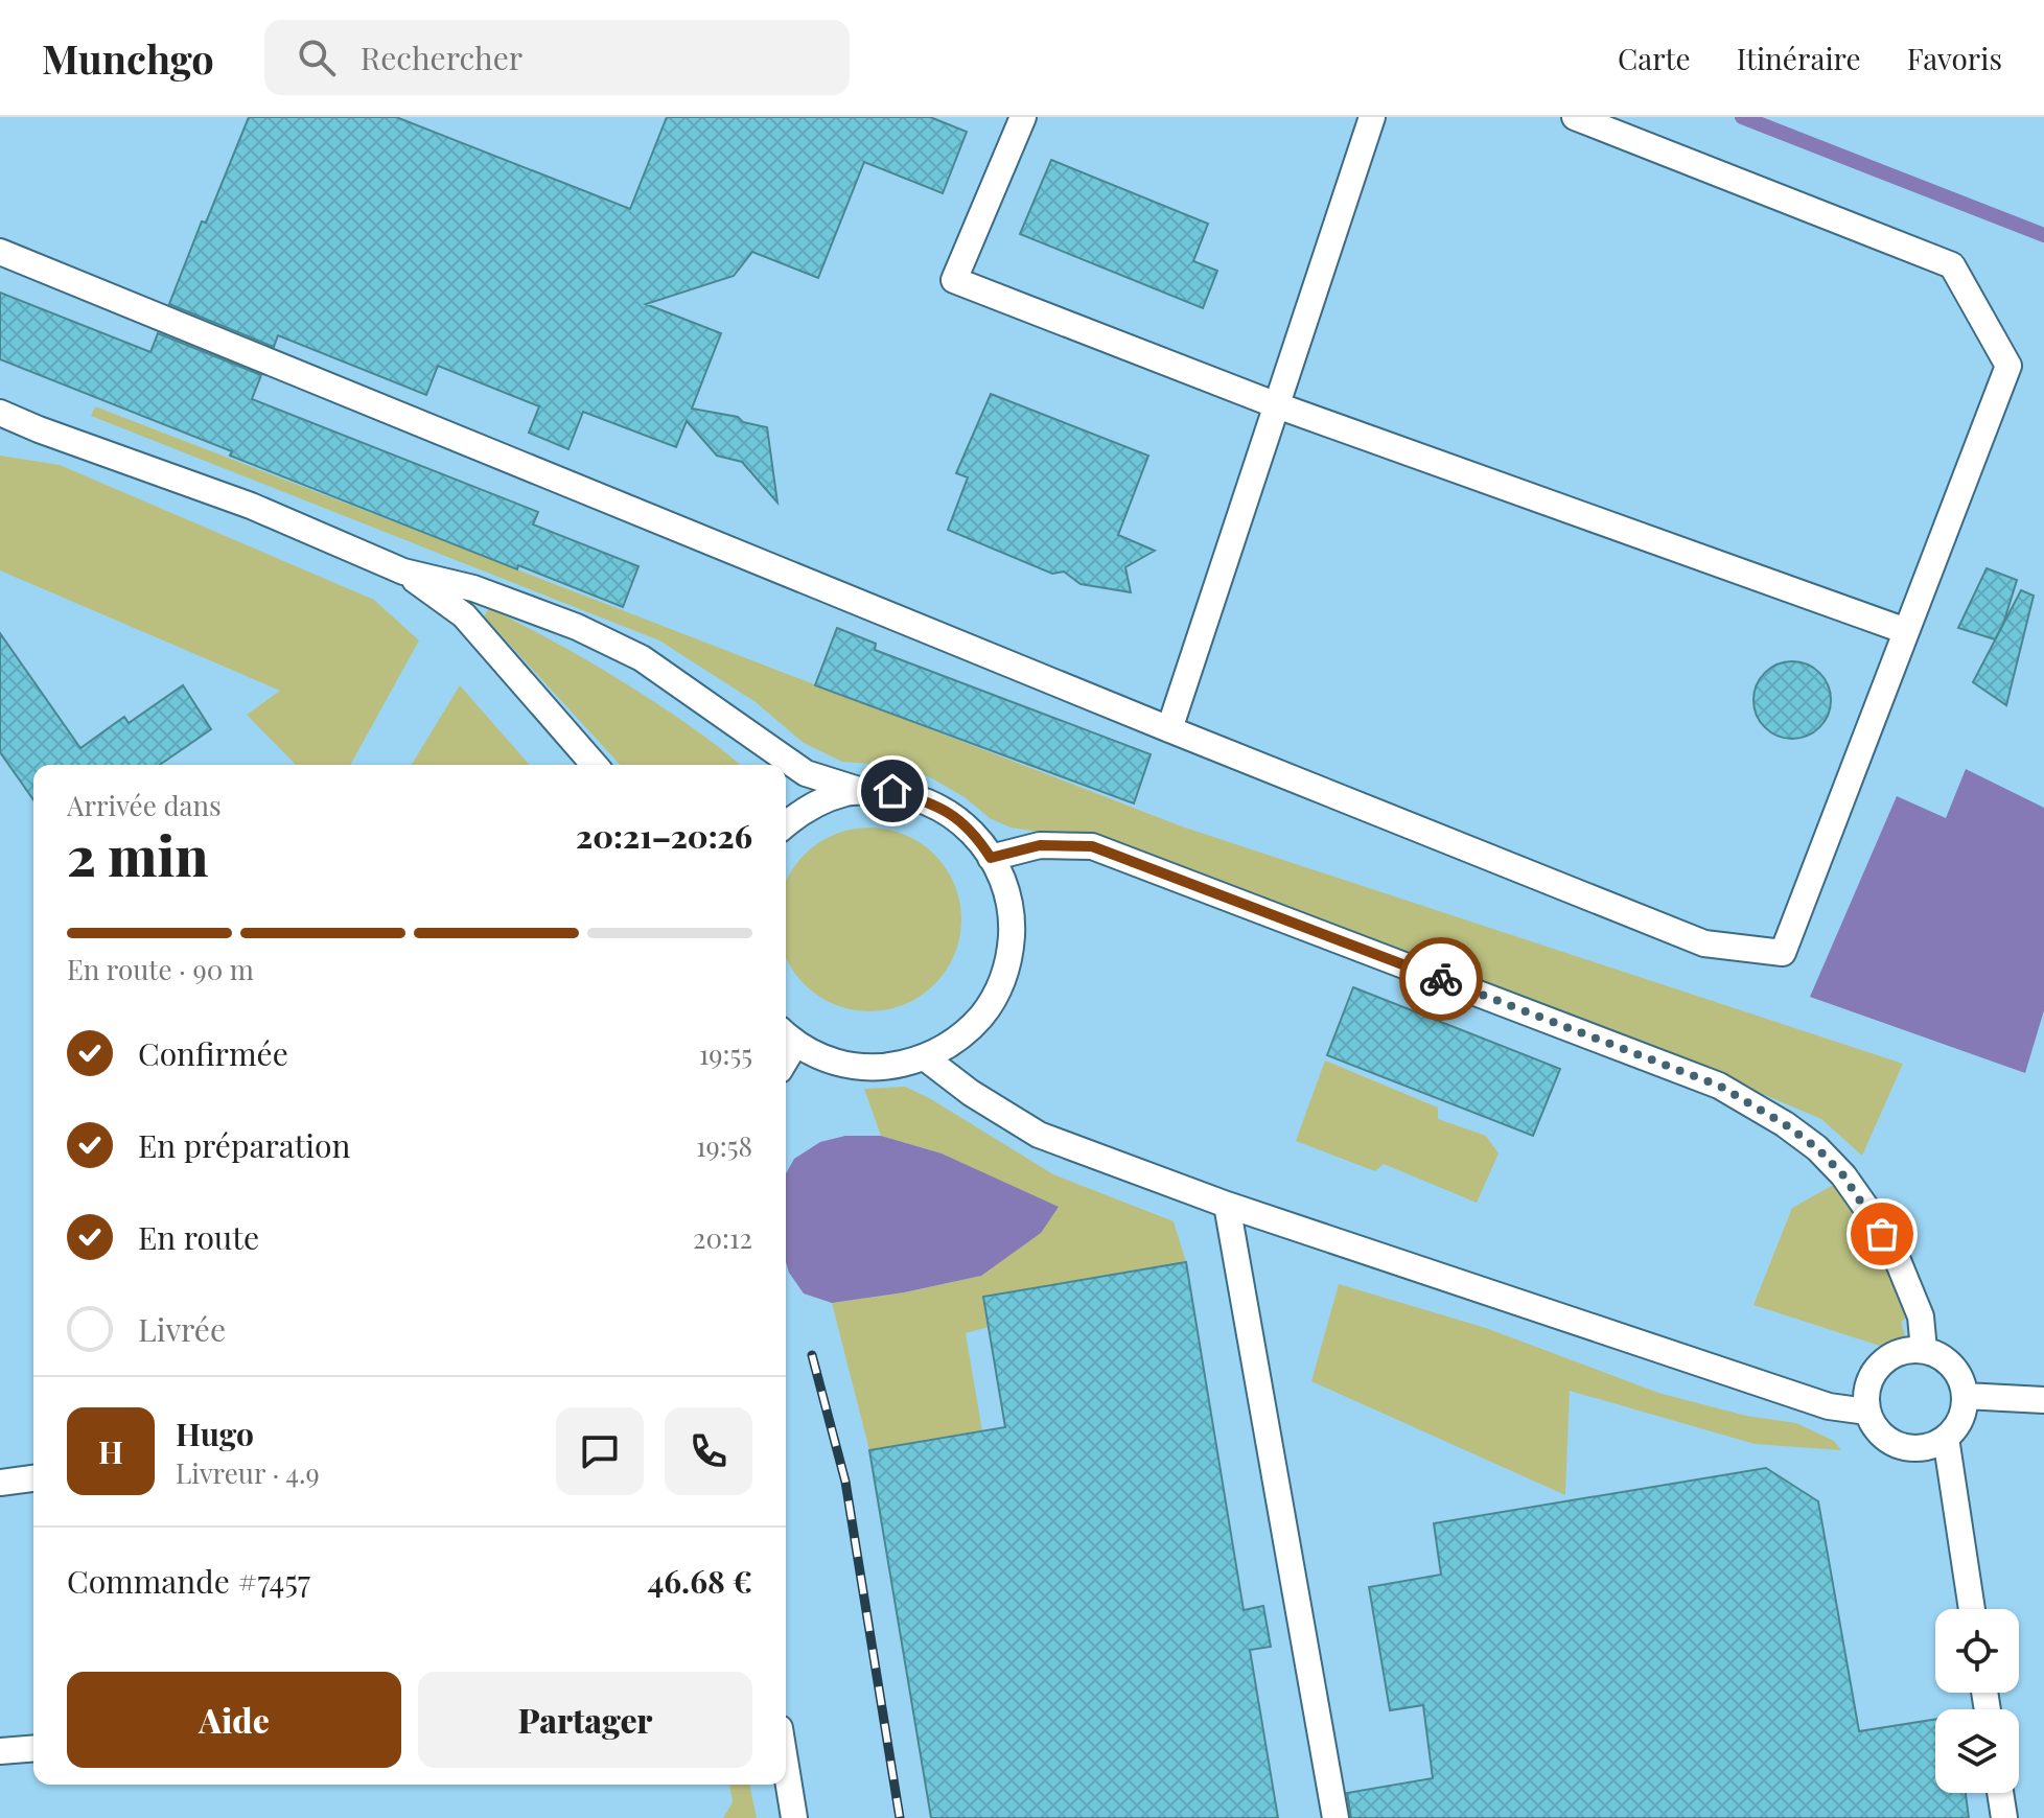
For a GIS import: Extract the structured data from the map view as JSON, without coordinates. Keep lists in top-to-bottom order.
{
  "page": {
    "header": "Munchgo",
    "search": "Rechercher",
    "nav": ["Carte", "Itinéraire", "Favoris"],
    "heading": ["2 min", "Arrivée dans", "20:21–20:26"],
    "panel": [
      "Hugo",
      "Livreur · 4.9",
      "Commande #7457",
      "46.68 €"
    ],
    "bar": "En route · 90 m",
    "list": [
      ["Confirmée", "19:55"],
      ["En préparation", "19:58"],
      ["En route", "20:12"],
      "Livrée"
    ],
    "round": "H",
    "buttons": ["Aide", "Partager"]
  }
}
